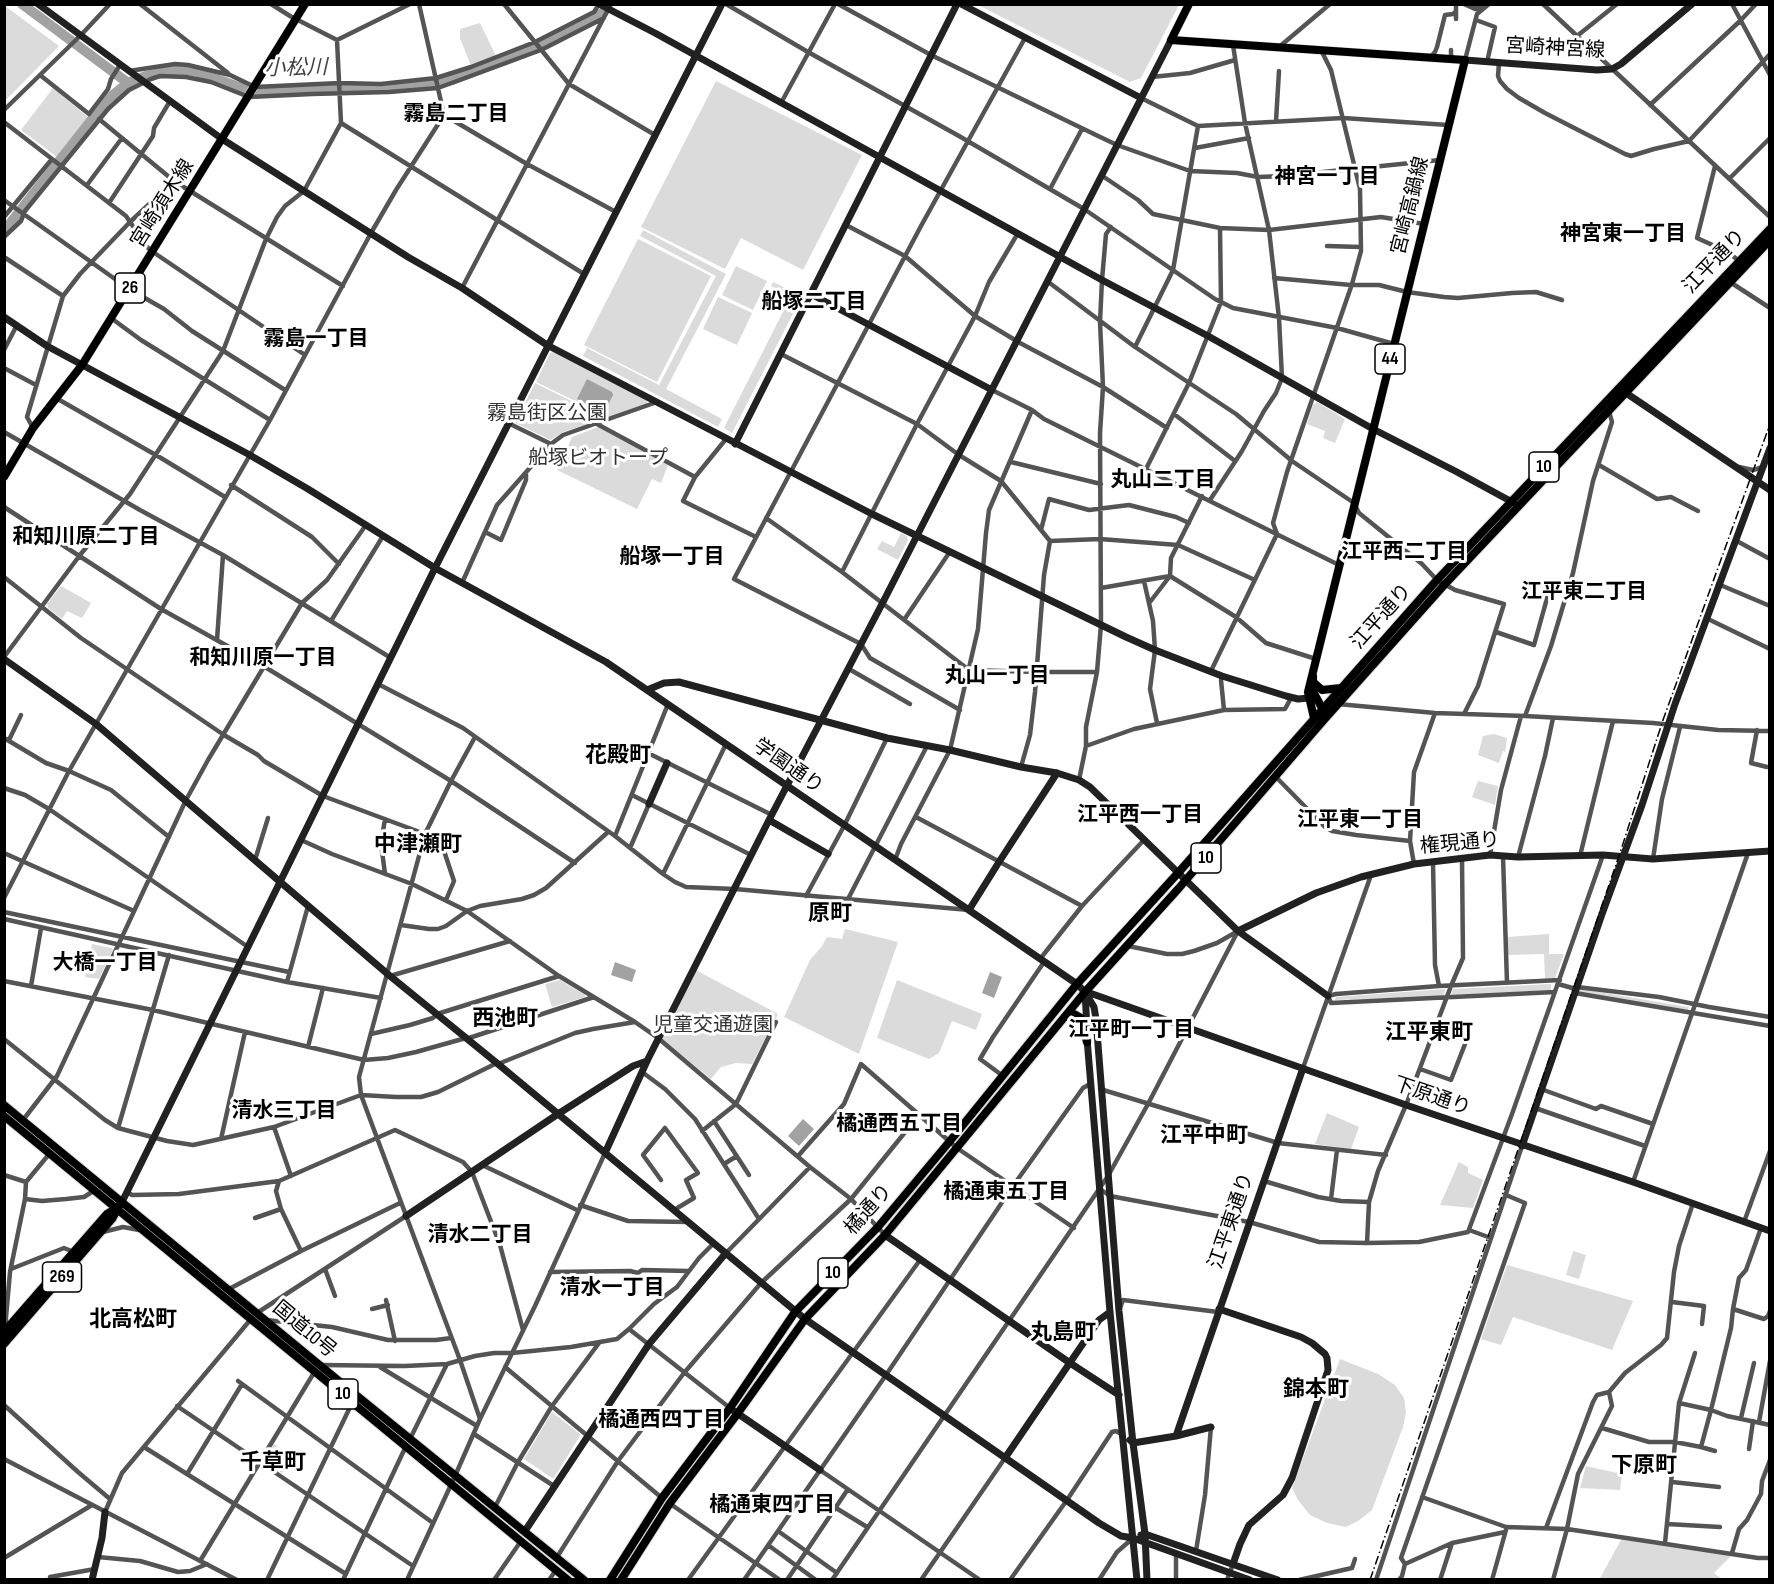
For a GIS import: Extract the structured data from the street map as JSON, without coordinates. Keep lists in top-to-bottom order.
{
  "streets": {
    "highway": [
      "江平通り",
      "10",
      "橘通り",
      "269",
      "国道10号"
    ],
    "main road": [
      "宮崎須木線",
      "宮崎高鍋線",
      "26",
      "44"
    ],
    "street": [
      "宮崎神宮線",
      "学園通り",
      "権現通り",
      "下原通り",
      "江平東通り"
    ]
  },
  "crossings": [
    ["宮崎神宮線", "宮崎高鍋線"],
    ["宮崎須木線", "学園通り"],
    ["宮崎高鍋線", "江平通り"],
    ["宮崎高鍋線", "10"],
    ["江平通り", "10"],
    ["江平通り", "学園通り"],
    ["江平通り", "下原通り"],
    ["江平通り", "橘通り"],
    ["学園通り", "下原通り"],
    ["学園通り", "橘通り"],
    ["権現通り", "江平東通り"],
    ["下原通り", "橘通り"],
    ["下原通り", "江平東通り"],
    ["269", "国道10号"]
  ],
  "districts": [
    "霧島二丁目",
    "神宮一丁目",
    "神宮東一丁目",
    "船塚二丁目",
    "霧島一丁目",
    "丸山二丁目",
    "和知川原二丁目",
    "江平西二丁目",
    "船塚一丁目",
    "江平東二丁目",
    "和知川原一丁目",
    "丸山一丁目",
    "花殿町",
    "江平西一丁目",
    "江平東一丁目",
    "中津瀬町",
    "原町",
    "大橋一丁目",
    "西池町",
    "江平町一丁目",
    "江平東町",
    "清水三丁目",
    "橘通西五丁目",
    "江平中町",
    "橘通東五丁目",
    "清水二丁目",
    "清水一丁目",
    "北高松町",
    "丸島町",
    "錦本町",
    "橘通西四丁目",
    "千草町",
    "下原町",
    "橘通東四丁目"
  ],
  "water": ["小松川"],
  "parks": ["霧島街区公園", "船塚ビオトープ", "児童交通遊園"]
}
